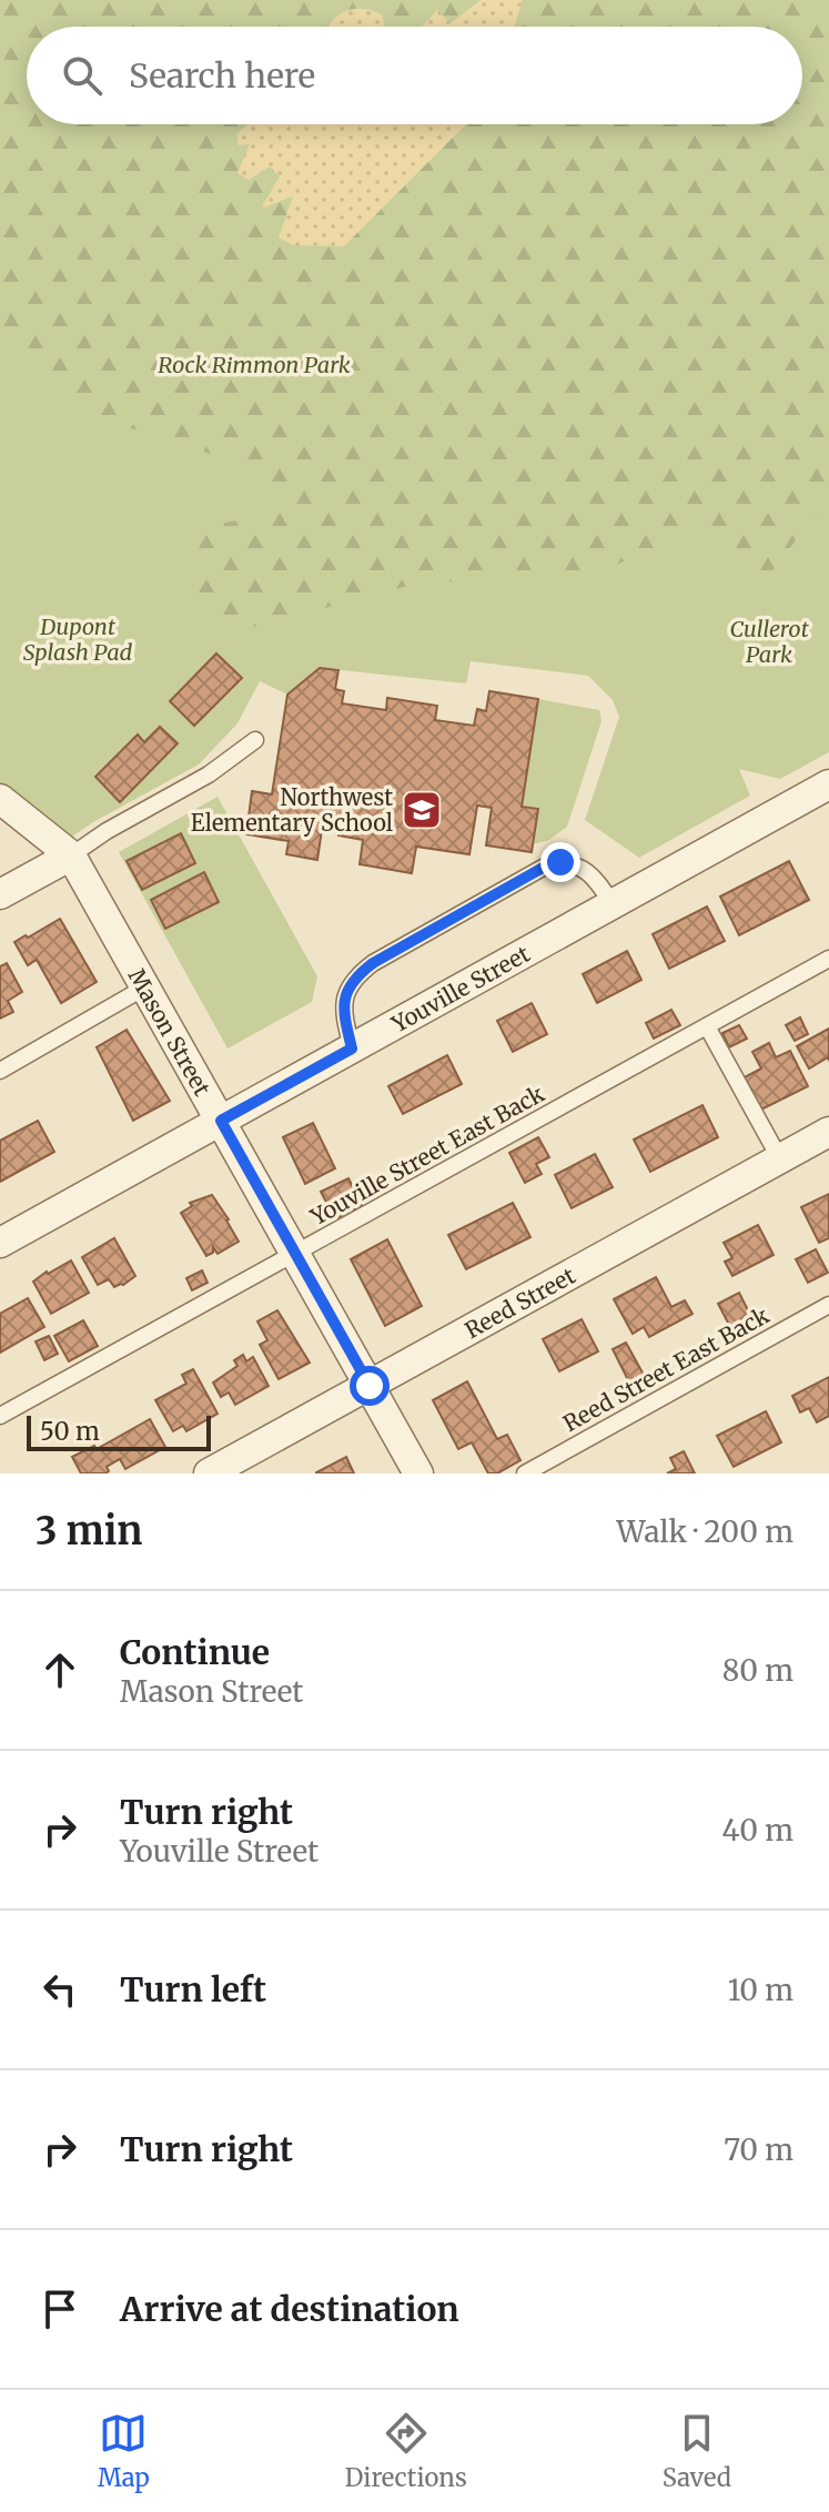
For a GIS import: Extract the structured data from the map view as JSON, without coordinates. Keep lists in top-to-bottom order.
{
  "streets": {
    "street": ["Youville Street", "Mason Street", "Reed Street"],
    "lane": ["Youville Street East Back", "Reed Street East Back"]
  },
  "crossings": [
    ["Youville Street", "Mason Street"],
    ["Mason Street", "Youville Street East Back"],
    ["Mason Street", "Reed Street"]
  ],
  "parks": ["Rock Rimmon Park", "Dupont Splash Pad", "Cullerot Park"],
  "places": {
    "school or university": ["Northwest Elementary School"]
  },
  "scale_bar": "50 m",
  "page": {
    "search": "Search here",
    "scale": "50 m",
    "heading": ["3 min", "Walk · 200 m"],
    "list": [
      ["Continue", "Mason Street", "80 m"],
      ["Turn right", "Youville Street", "40 m"],
      ["Turn left", "10 m"],
      ["Turn right", "70 m"],
      "Arrive at destination"
    ],
    "nav": ["Map", "Directions", "Saved"]
  }
}
